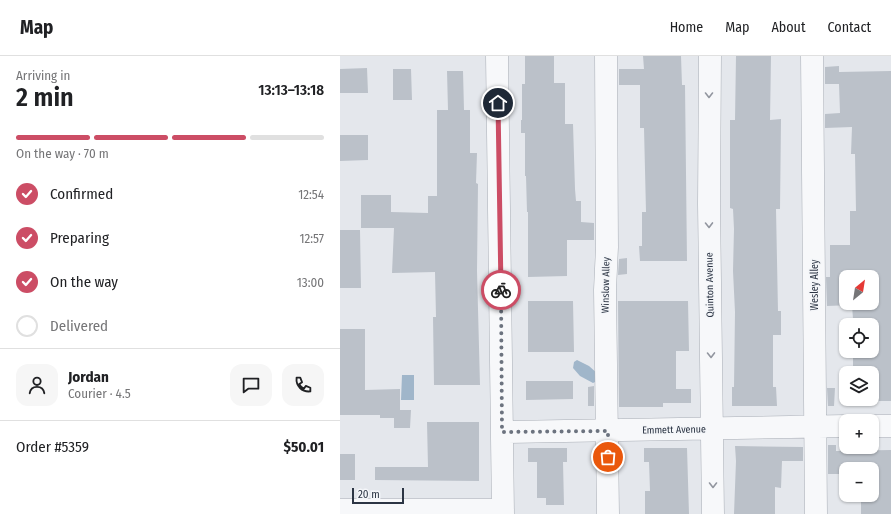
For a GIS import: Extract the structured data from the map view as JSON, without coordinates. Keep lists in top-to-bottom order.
{
  "streets": {
    "street": [
      "Winslow Alley",
      "Quinton Avenue",
      "Wesley Alley",
      "Emmett Avenue"
    ]
  },
  "crossings": [
    ["Winslow Alley", "Emmett Avenue"],
    ["Quinton Avenue", "Emmett Avenue"],
    ["Wesley Alley", "Emmett Avenue"]
  ],
  "one_way": ["Quinton Avenue"],
  "scale_bar": "20 m",
  "north": "top right",
  "page": {
    "header": "Map",
    "nav": [
      "Home",
      "Map",
      "About",
      "Contact"
    ],
    "heading": ["2 min", "Arriving in", "13:13–13:18"],
    "panel": [
      "Jordan",
      "Courier · 4.5",
      "Order #5359",
      "$50.01"
    ],
    "bar": "On the way · 70 m",
    "list": [
      ["Confirmed", "12:54"],
      ["Preparing", "12:57"],
      ["On the way", "13:00"],
      "Delivered"
    ],
    "map_buttons": ["+", "−"],
    "scale": "20 m"
  }
}
